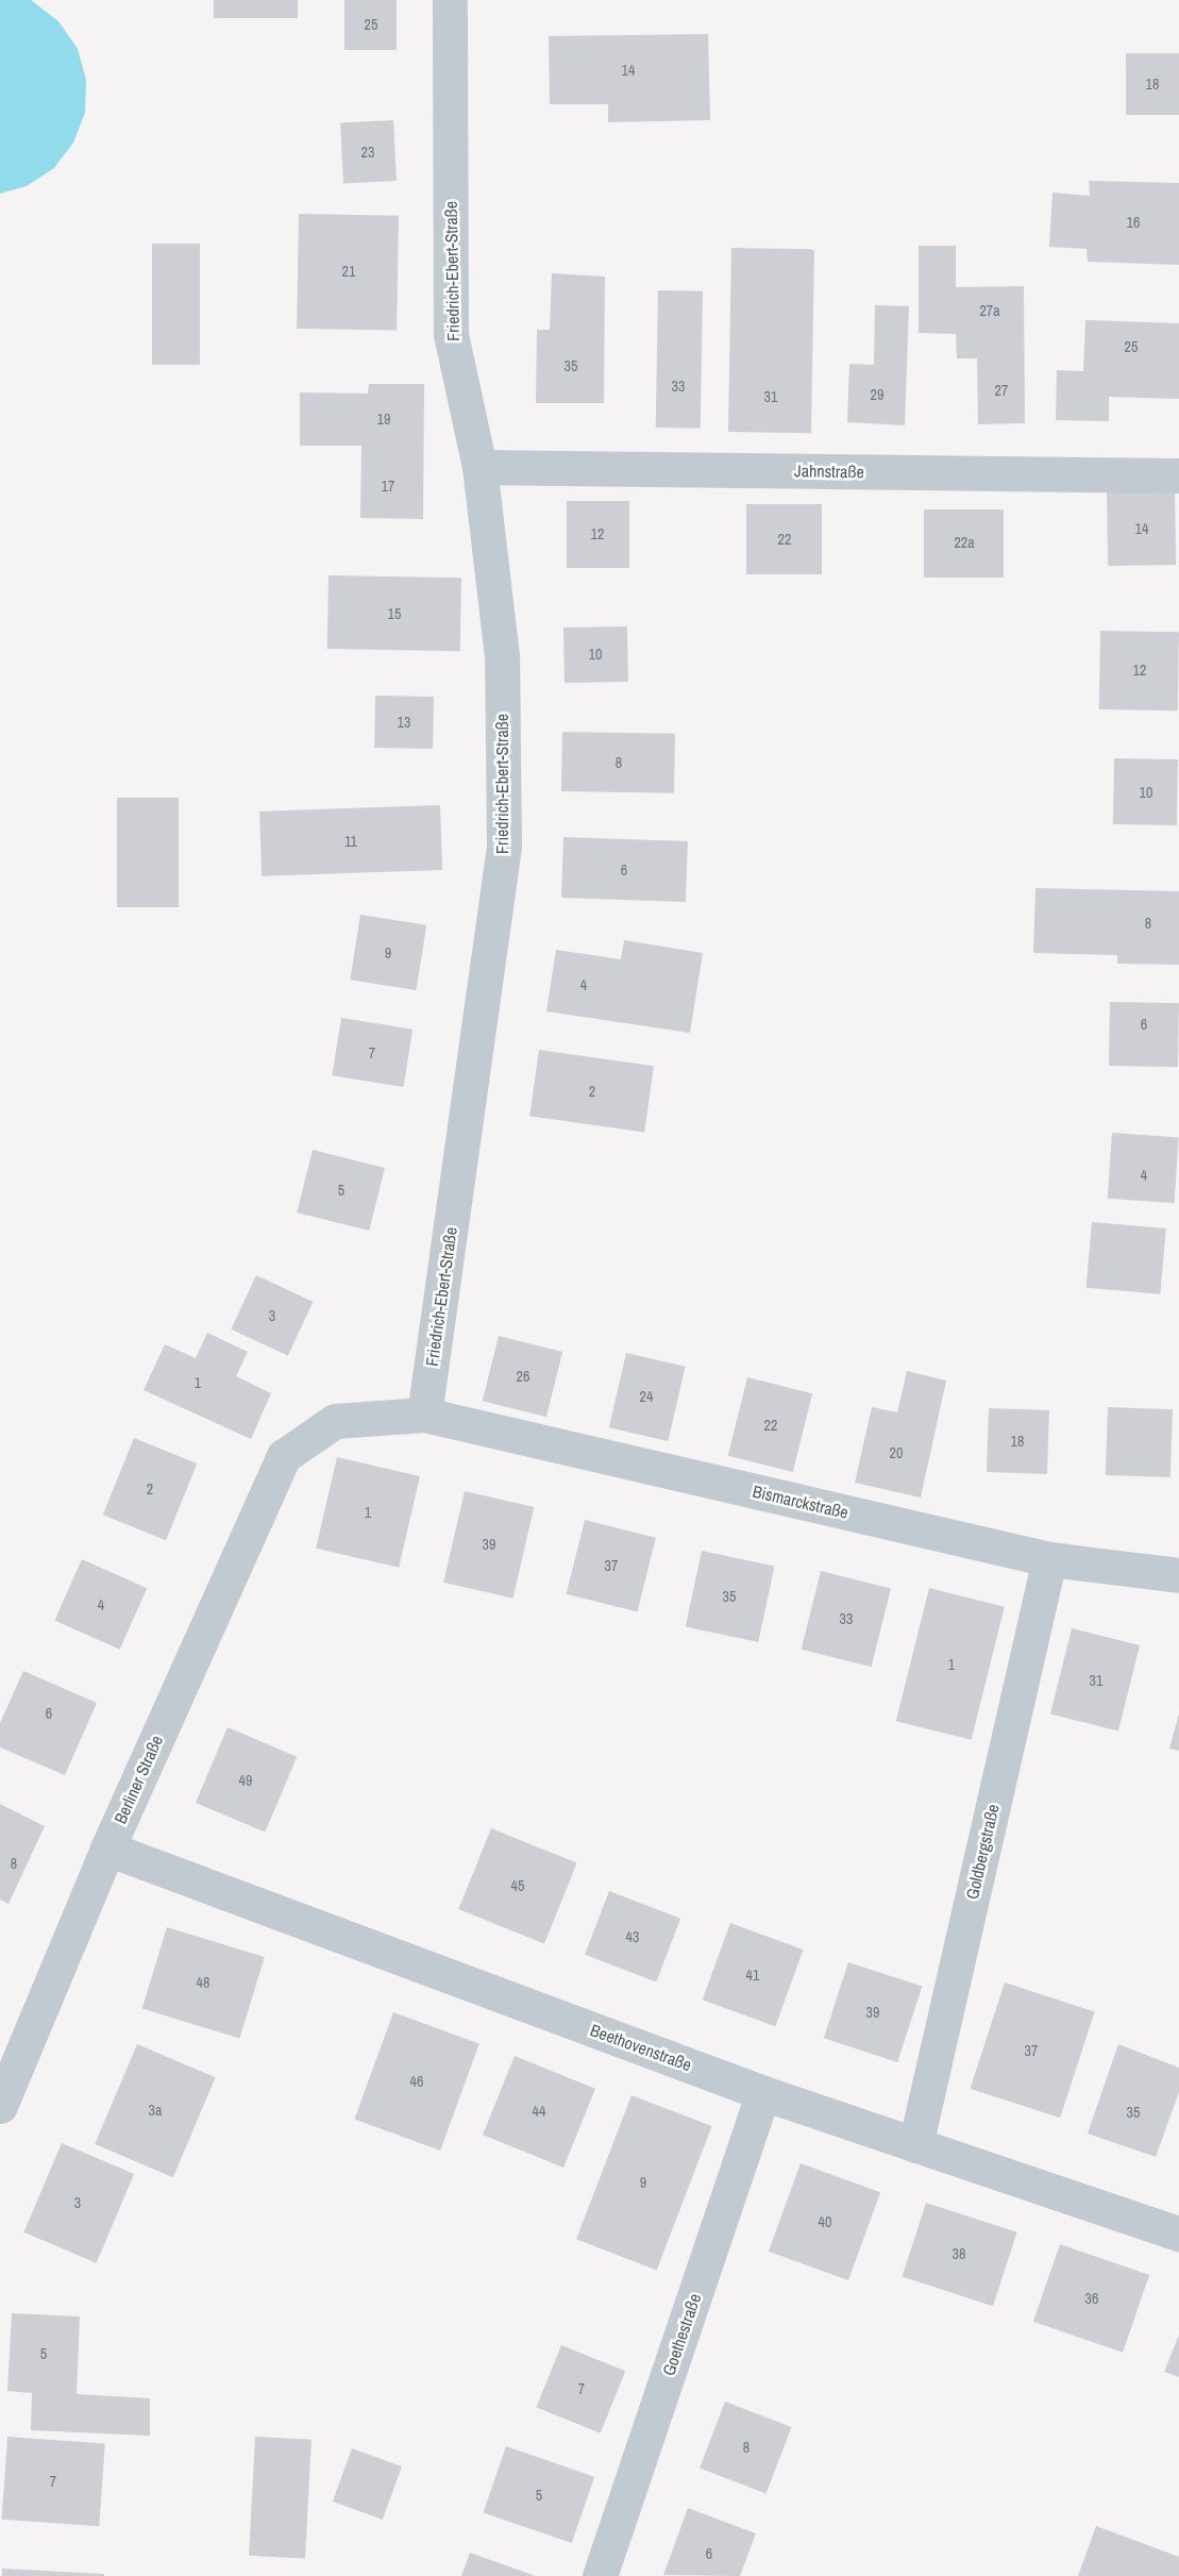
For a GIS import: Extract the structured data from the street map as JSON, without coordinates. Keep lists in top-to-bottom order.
{
  "streets": {
    "street": [
      "Friedrich-Ebert-Straße",
      "Jahnstraße",
      "Bismarckstraße",
      "Berliner Straße",
      "Goldbergstraße",
      "Beethovenstraße",
      "Goethestraße"
    ]
  },
  "crossings": [
    ["Friedrich-Ebert-Straße", "Jahnstraße"],
    ["Friedrich-Ebert-Straße", "Bismarckstraße"],
    ["Friedrich-Ebert-Straße", "Berliner Straße"],
    ["Bismarckstraße", "Berliner Straße"],
    ["Bismarckstraße", "Goldbergstraße"],
    ["Berliner Straße", "Beethovenstraße"],
    ["Goldbergstraße", "Beethovenstraße"],
    ["Beethovenstraße", "Goethestraße"]
  ],
  "house_numbers": [
    "25",
    "14",
    "18",
    "23",
    "16",
    "21",
    "27a",
    "25",
    "35",
    "33",
    "27",
    "29",
    "31",
    "19",
    "17",
    "14",
    "12",
    "22",
    "22a",
    "15",
    "10",
    "12",
    "13",
    "8",
    "10",
    "11",
    "6",
    "8",
    "9",
    "4",
    "6",
    "7",
    "2",
    "4",
    "5",
    "3",
    "26",
    "1",
    "24",
    "22",
    "18",
    "20",
    "2",
    "1",
    "39",
    "37",
    "35",
    "4",
    "33",
    "1",
    "31",
    "6",
    "49",
    "8",
    "45",
    "43",
    "41",
    "48",
    "39",
    "37",
    "46",
    "3a",
    "44",
    "35",
    "9",
    "3",
    "40",
    "38",
    "36",
    "5",
    "7",
    "8",
    "7",
    "5",
    "6"
  ]
}
